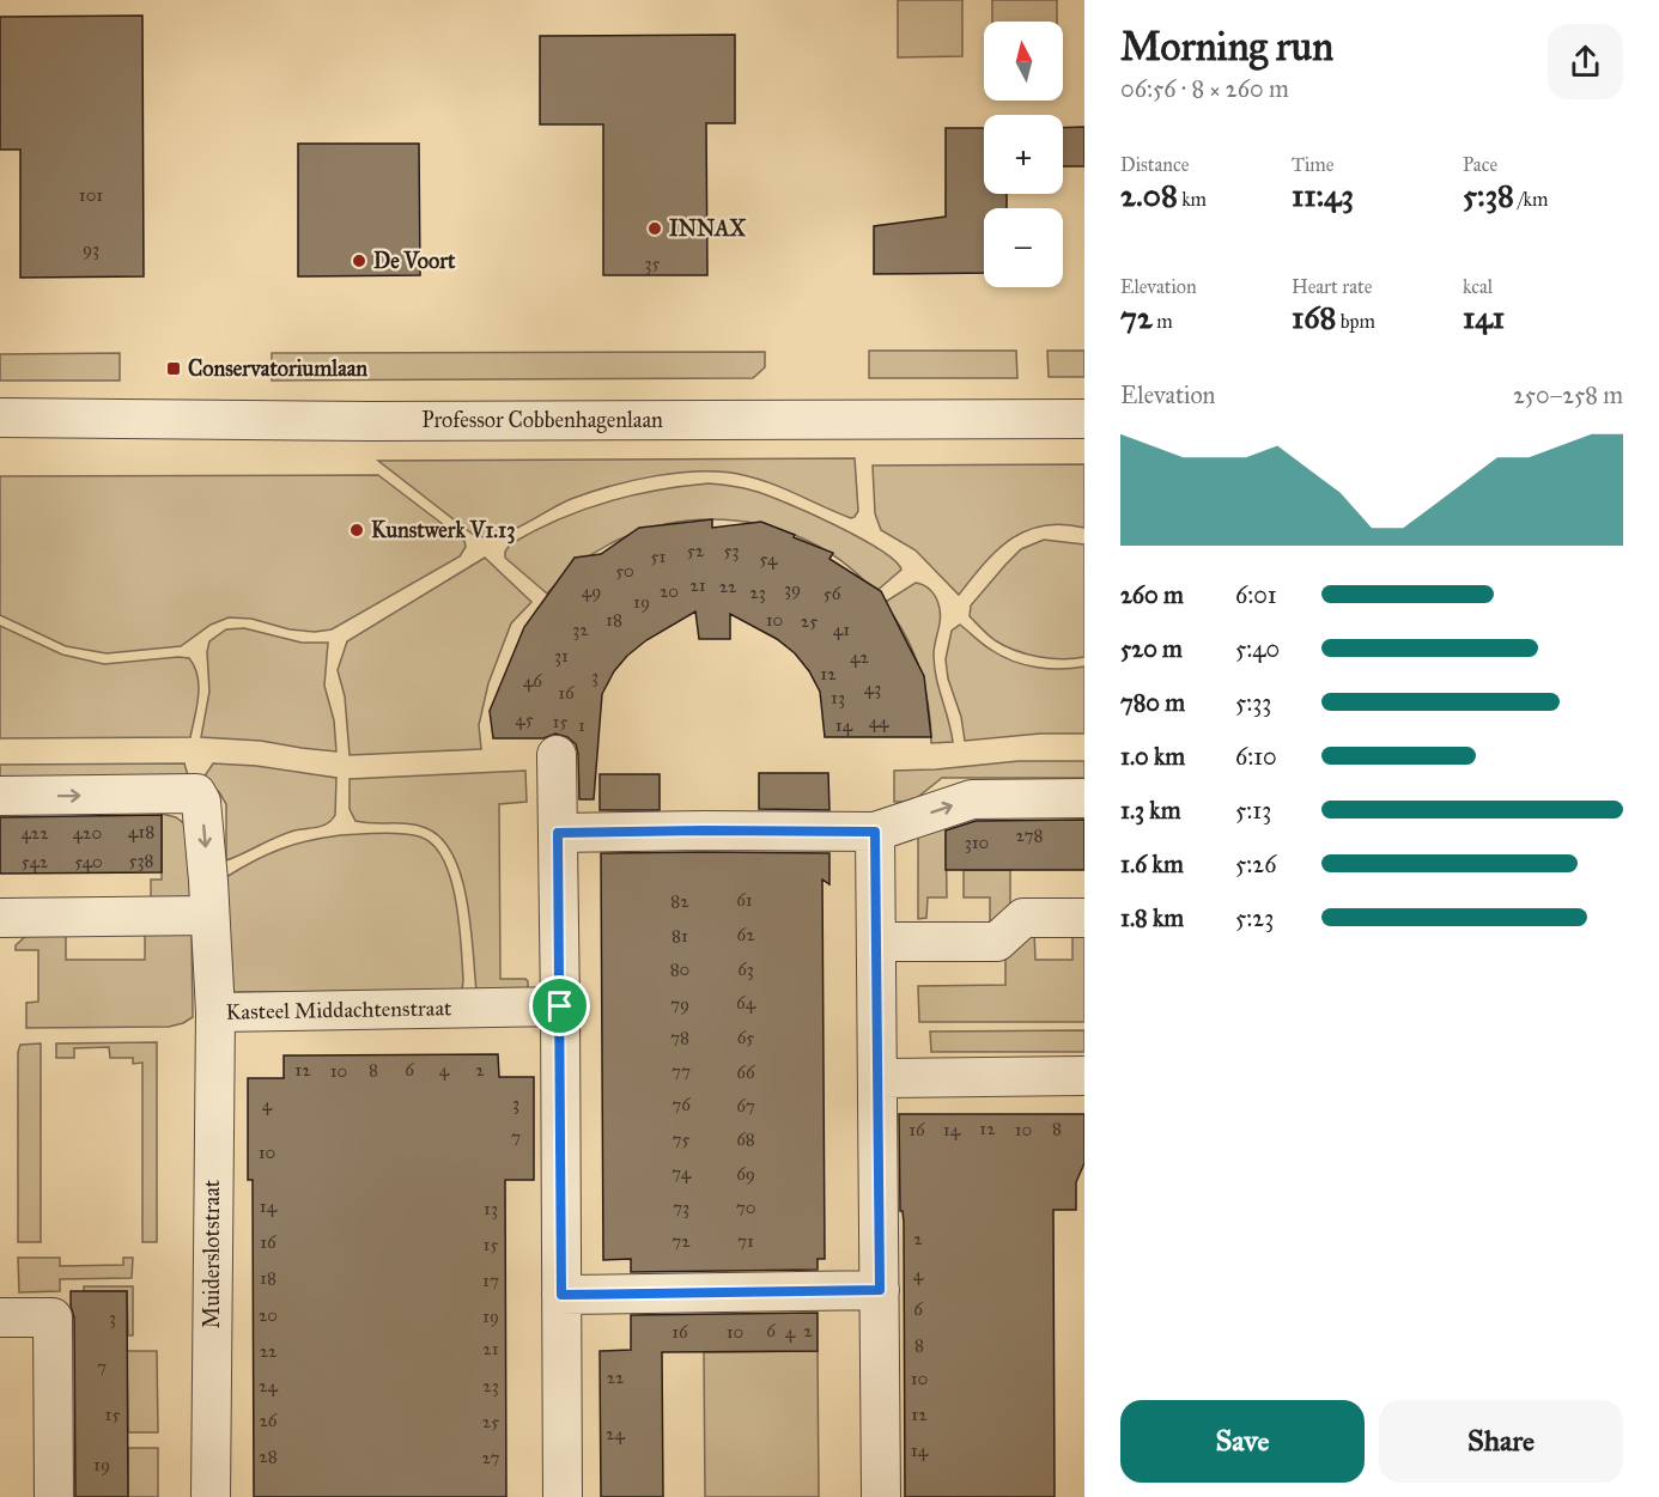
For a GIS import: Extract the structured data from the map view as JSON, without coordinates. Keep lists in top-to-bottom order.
{
  "streets": {
    "street": ["Professor Cobbenhagenlaan", "Kasteel Middachtenstraat", "Muiderslotstraat"]
  },
  "crossings": [
    ["Kasteel Middachtenstraat", "Muiderslotstraat"]
  ],
  "places": {
    "other": ["INNAX", "De Voort", "Kunstwerk V1.13"],
    "transit": ["Conservatoriumlaan"]
  },
  "house_numbers": [
    "101",
    "93",
    "35",
    "52",
    "53",
    "51",
    "54",
    "50",
    "21",
    "22",
    "39",
    "49",
    "20",
    "23",
    "56",
    "19",
    "18",
    "10",
    "25",
    "32",
    "41",
    "31",
    "42",
    "12",
    "3",
    "46",
    "43",
    "16",
    "13",
    "45",
    "15",
    "44",
    "1",
    "14",
    "418",
    "422",
    "420",
    "278",
    "310",
    "538",
    "542",
    "540",
    "61",
    "82",
    "62",
    "81",
    "80",
    "63",
    "64",
    "79",
    "78",
    "65",
    "12",
    "8",
    "6",
    "4",
    "2",
    "10",
    "77",
    "66",
    "3",
    "4",
    "76",
    "67",
    "12",
    "8",
    "16",
    "14",
    "10",
    "7",
    "75",
    "68",
    "10",
    "74",
    "69",
    "14",
    "73",
    "70",
    "13",
    "2",
    "72",
    "71",
    "16",
    "15",
    "4",
    "18",
    "17",
    "6",
    "20",
    "19",
    "3",
    "6",
    "2",
    "16",
    "10",
    "4",
    "8",
    "21",
    "22",
    "7",
    "22",
    "10",
    "24",
    "23",
    "15",
    "12",
    "26",
    "25",
    "24",
    "14",
    "28",
    "27",
    "19"
  ],
  "north": "top",
  "page": {
    "heading": ["Morning run", "06:56 · 8 × 260 m"],
    "map_buttons": ["+", "−"],
    "stats": [
      ["Distance", "2.08 km"],
      ["Time", "11:43"],
      ["Pace", "5:38 /km"],
      ["Elevation", "72 m"],
      ["Heart rate", "168 bpm"],
      ["kcal", "141"]
    ],
    "chart": ["Elevation", "250–258 m"],
    "list": [
      {
        "name": "260 m",
        "note": "6:01"
      },
      {
        "name": "520 m",
        "note": "5:40"
      },
      {
        "name": "780 m",
        "note": "5:33"
      },
      {
        "name": "1.0 km",
        "note": "6:10"
      },
      {
        "name": "1.3 km",
        "note": "5:13"
      },
      {
        "name": "1.6 km",
        "note": "5:26"
      },
      {
        "name": "1.8 km",
        "note": "5:23"
      }
    ],
    "buttons": ["Save", "Share"]
  }
}
